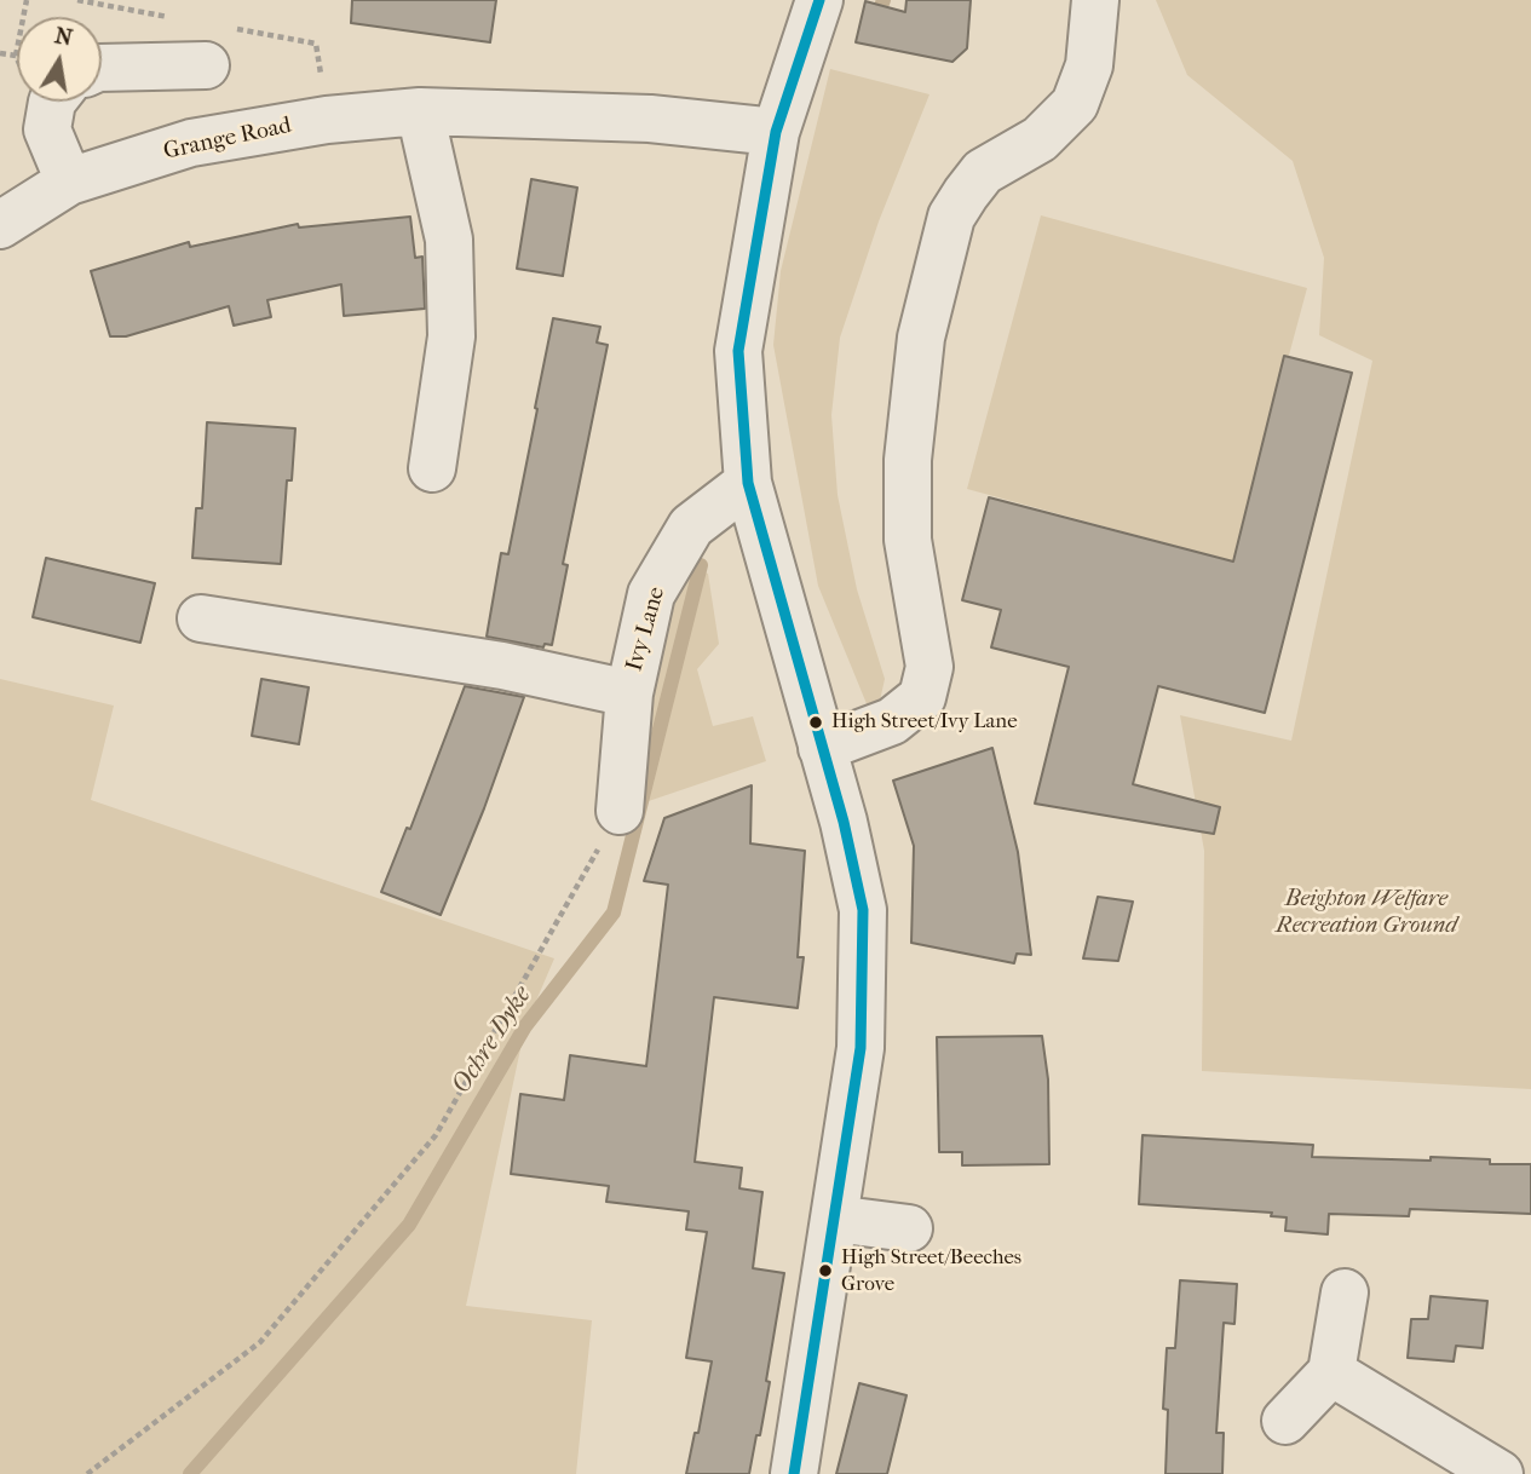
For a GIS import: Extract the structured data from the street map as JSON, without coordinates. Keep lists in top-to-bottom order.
{
  "streets": {
    "street": ["Grange Road", "Ivy Lane"]
  },
  "water": ["Ochre Dyke"],
  "parks": ["Beighton Welfare Recreation Ground"],
  "places": ["High Street/Ivy Lane", "High Street/Beeches Grove"],
  "north": "top"
}
